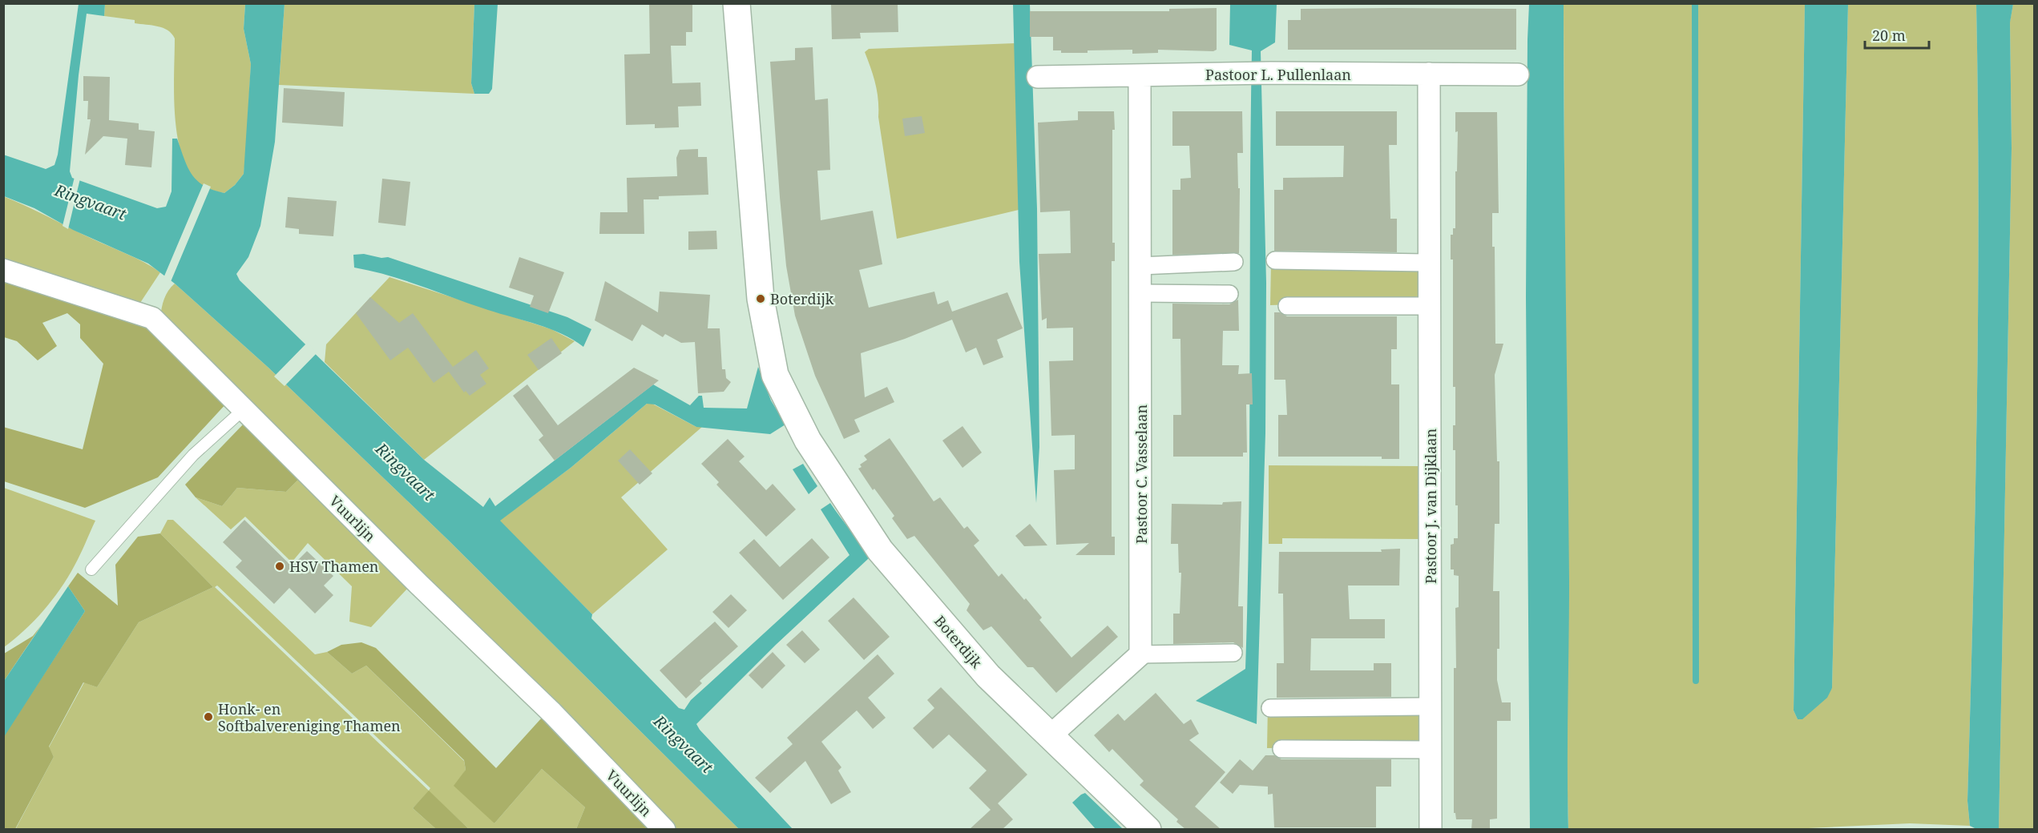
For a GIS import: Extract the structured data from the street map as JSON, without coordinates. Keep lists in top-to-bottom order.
{
  "streets": {
    "street": [
      "Pastoor L. Pullenlaan",
      "Pastoor C. Vasselaan",
      "Pastoor J. van Dijklaan",
      "Vuurlijn",
      "Boterdijk"
    ]
  },
  "crossings": [
    ["Pastoor L. Pullenlaan", "Pastoor C. Vasselaan"],
    ["Pastoor L. Pullenlaan", "Pastoor J. van Dijklaan"]
  ],
  "water": ["Ringvaart"],
  "places": ["Boterdijk", "HSV Thamen", "Honk- en Softbalvereniging Thamen"],
  "scale_bar": "20 m"
}
